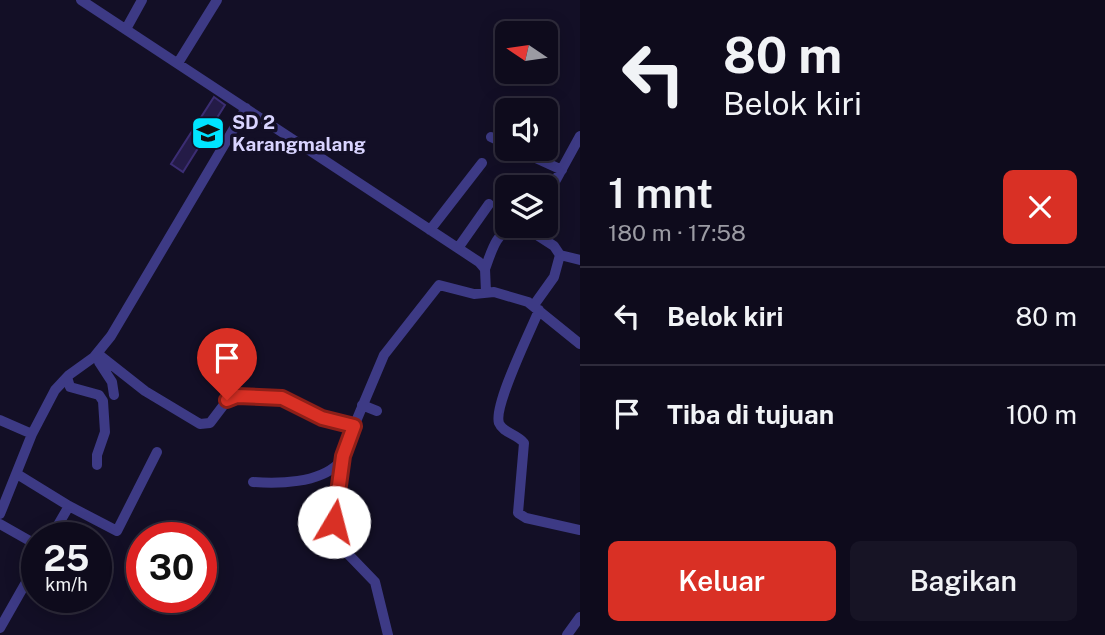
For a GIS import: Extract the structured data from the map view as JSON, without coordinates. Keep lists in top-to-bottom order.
{
  "places": {
    "school or university": ["SD 2 Karangmalang"]
  },
  "north": "left",
  "page": {
    "turn": ["80 m", "Belok kiri"],
    "heading": ["1 mnt", "180 m · 17:58"],
    "list": [
      {
        "name": "Belok kiri",
        "value": "80 m"
      },
      {
        "name": "Tiba di tujuan",
        "value": "100 m"
      }
    ],
    "speed": "25 km/h",
    "limit": "30",
    "buttons": ["Keluar", "Bagikan"]
  }
}
